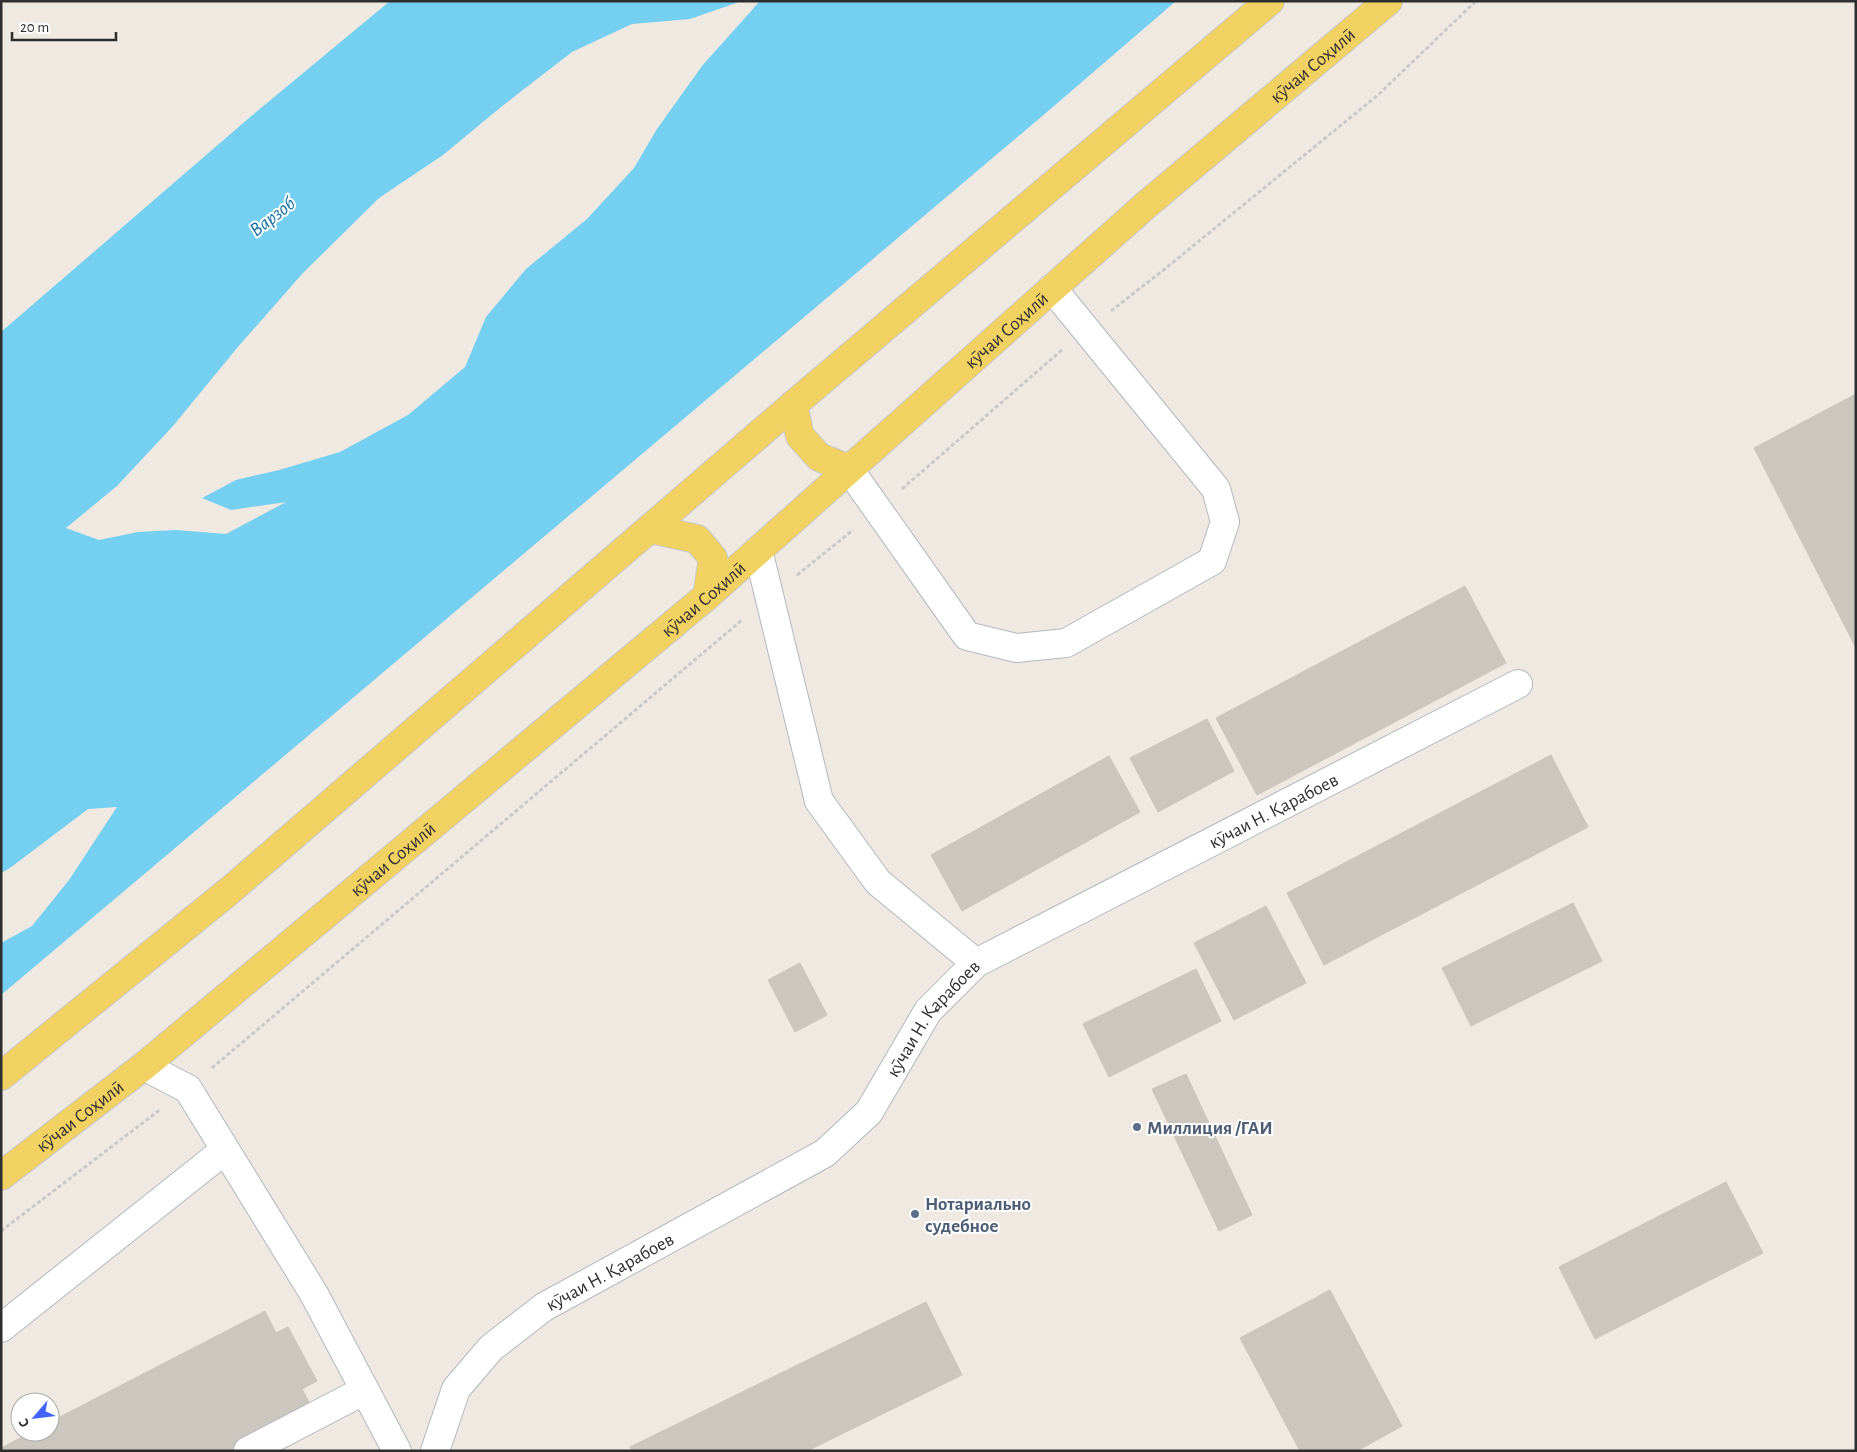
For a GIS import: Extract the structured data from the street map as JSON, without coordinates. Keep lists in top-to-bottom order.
{
  "streets": {
    "main road": ["кӯчаи Соҳилӣ"],
    "lane": ["кӯчаи Н. Қарабоев"]
  },
  "water": ["Варзоб"],
  "places": ["Миллиция /ГАИ", "Нотариально судебное"],
  "scale_bar": "20 m",
  "north": "bottom left"
}
